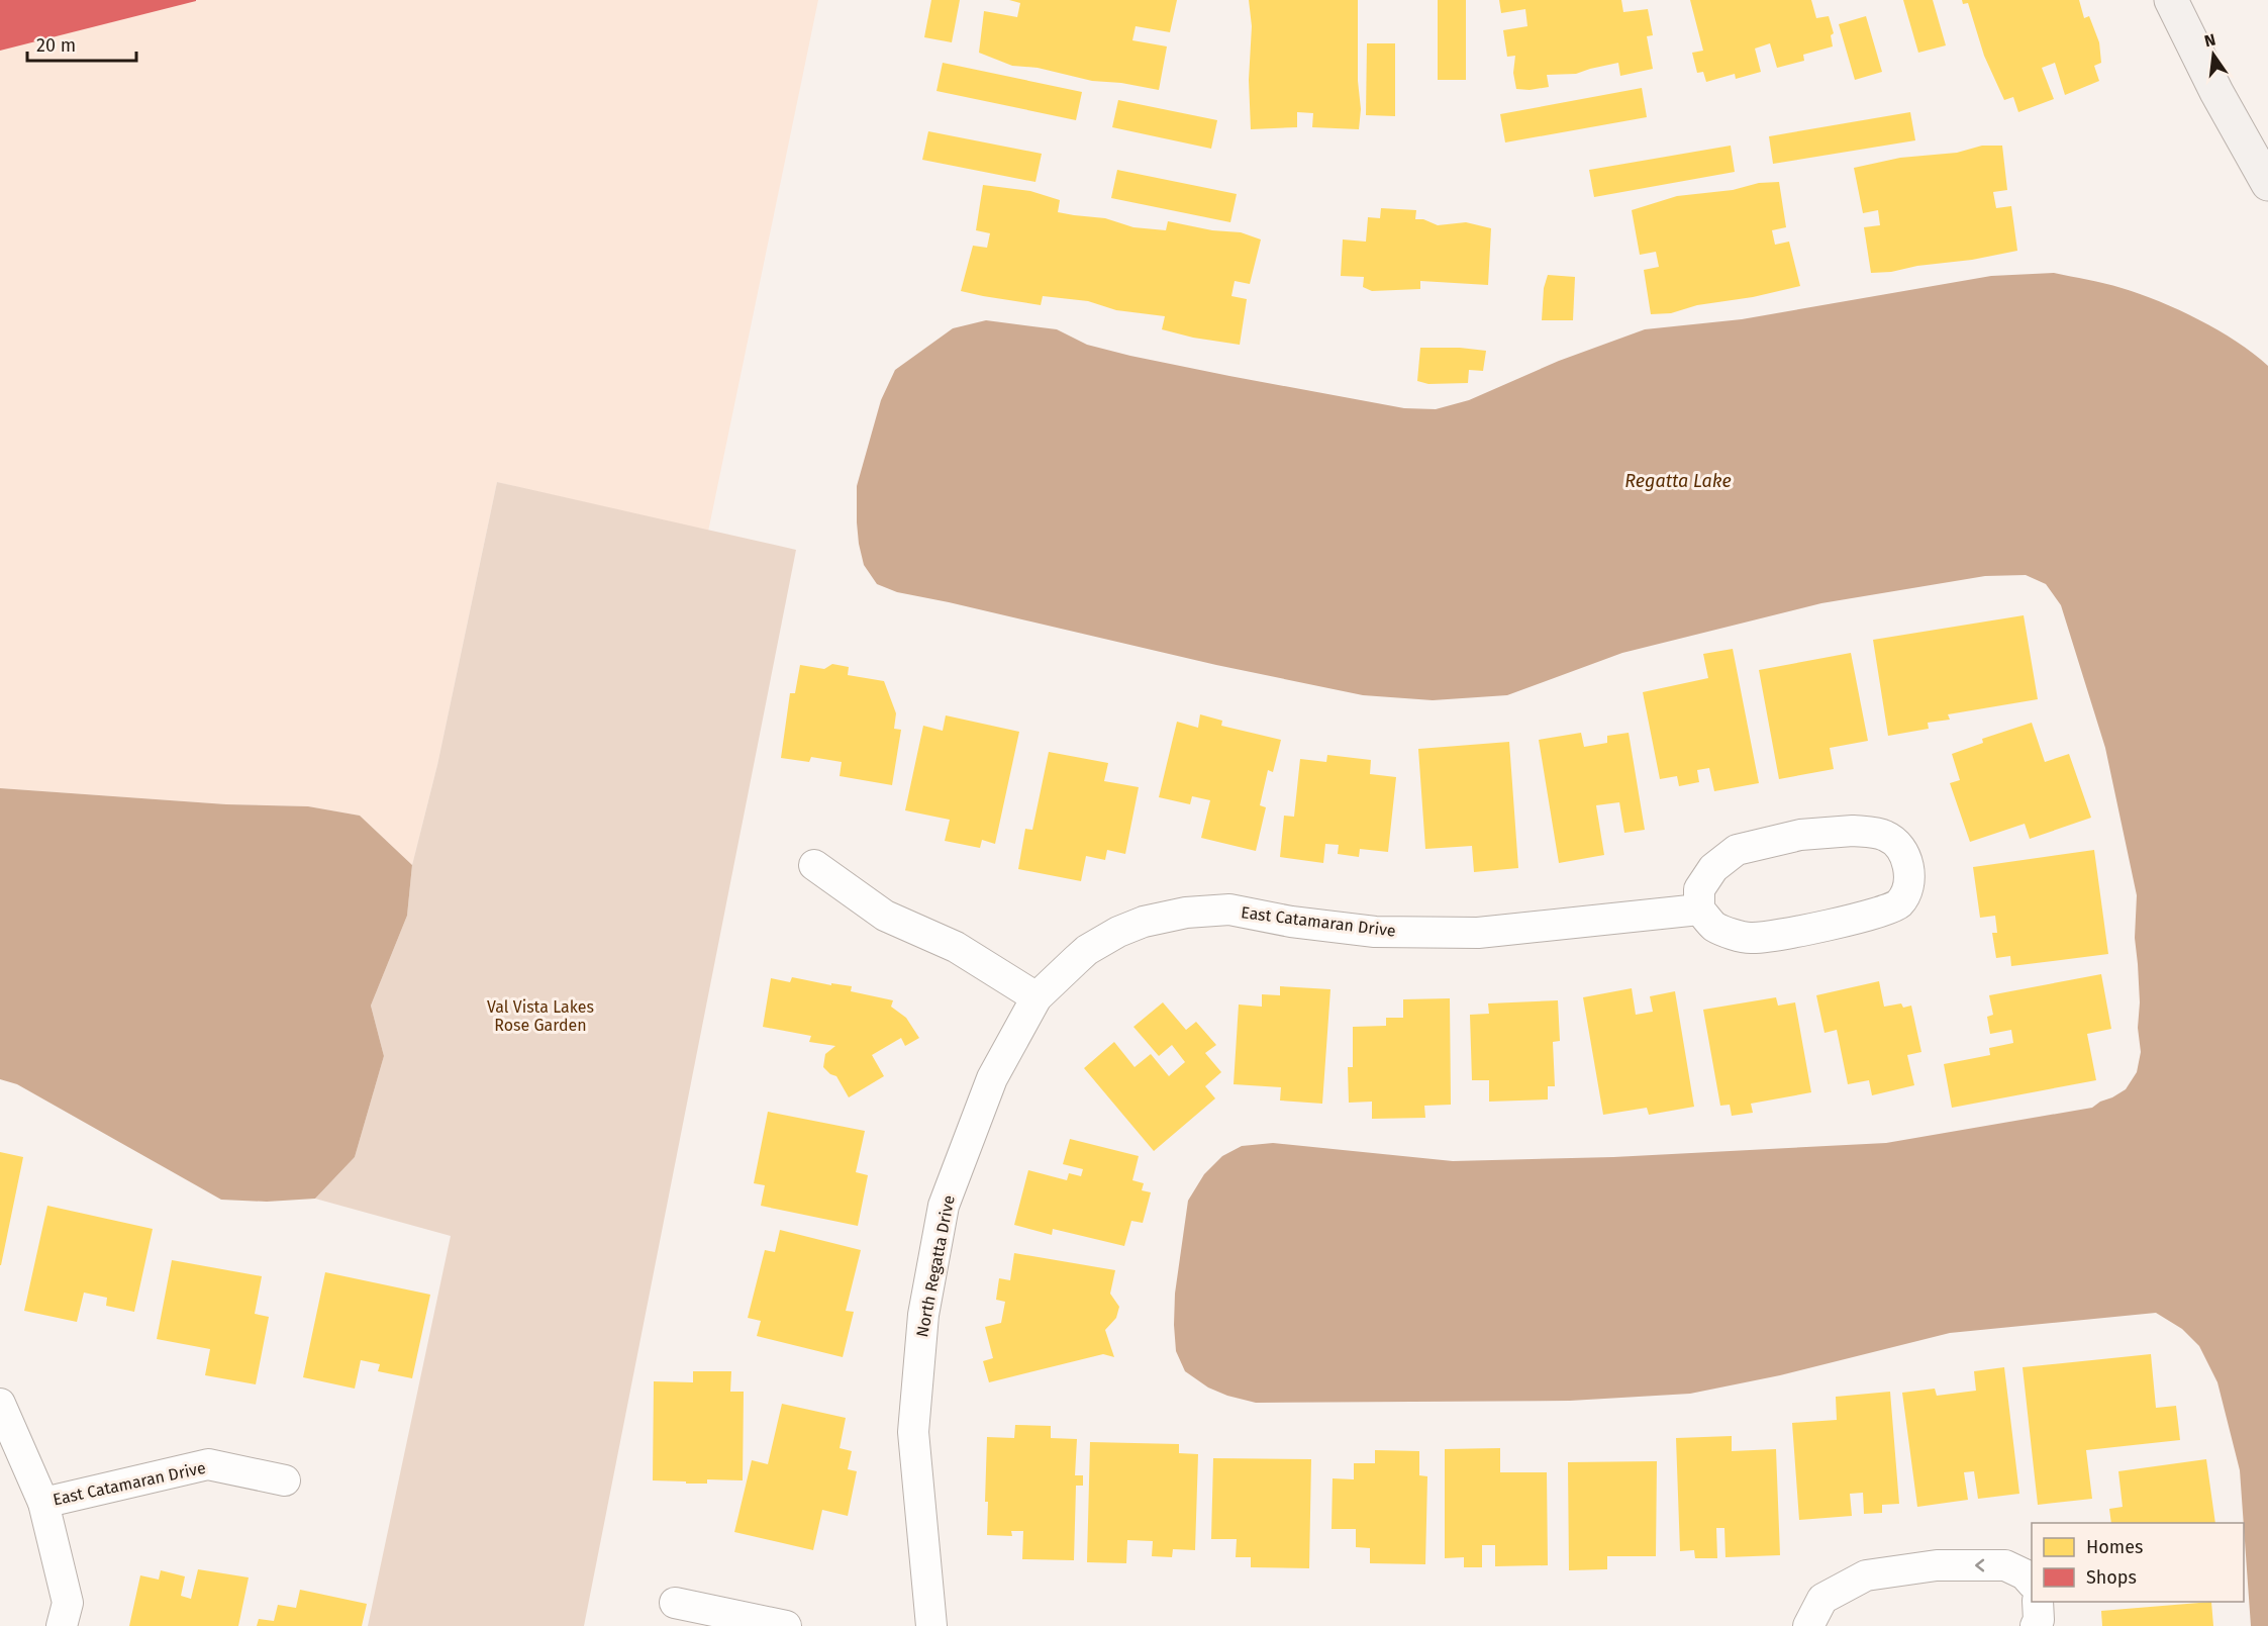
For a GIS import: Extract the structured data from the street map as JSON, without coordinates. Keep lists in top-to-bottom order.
{
  "streets": {
    "street": ["East Catamaran Drive", "North Regatta Drive"]
  },
  "crossings": [
    ["East Catamaran Drive", "North Regatta Drive"]
  ],
  "water": ["Regatta Lake"],
  "parks": ["Val Vista Lakes Rose Garden"],
  "legend": ["Homes", "Shops"],
  "scale_bar": "20 m",
  "north": "top"
}
